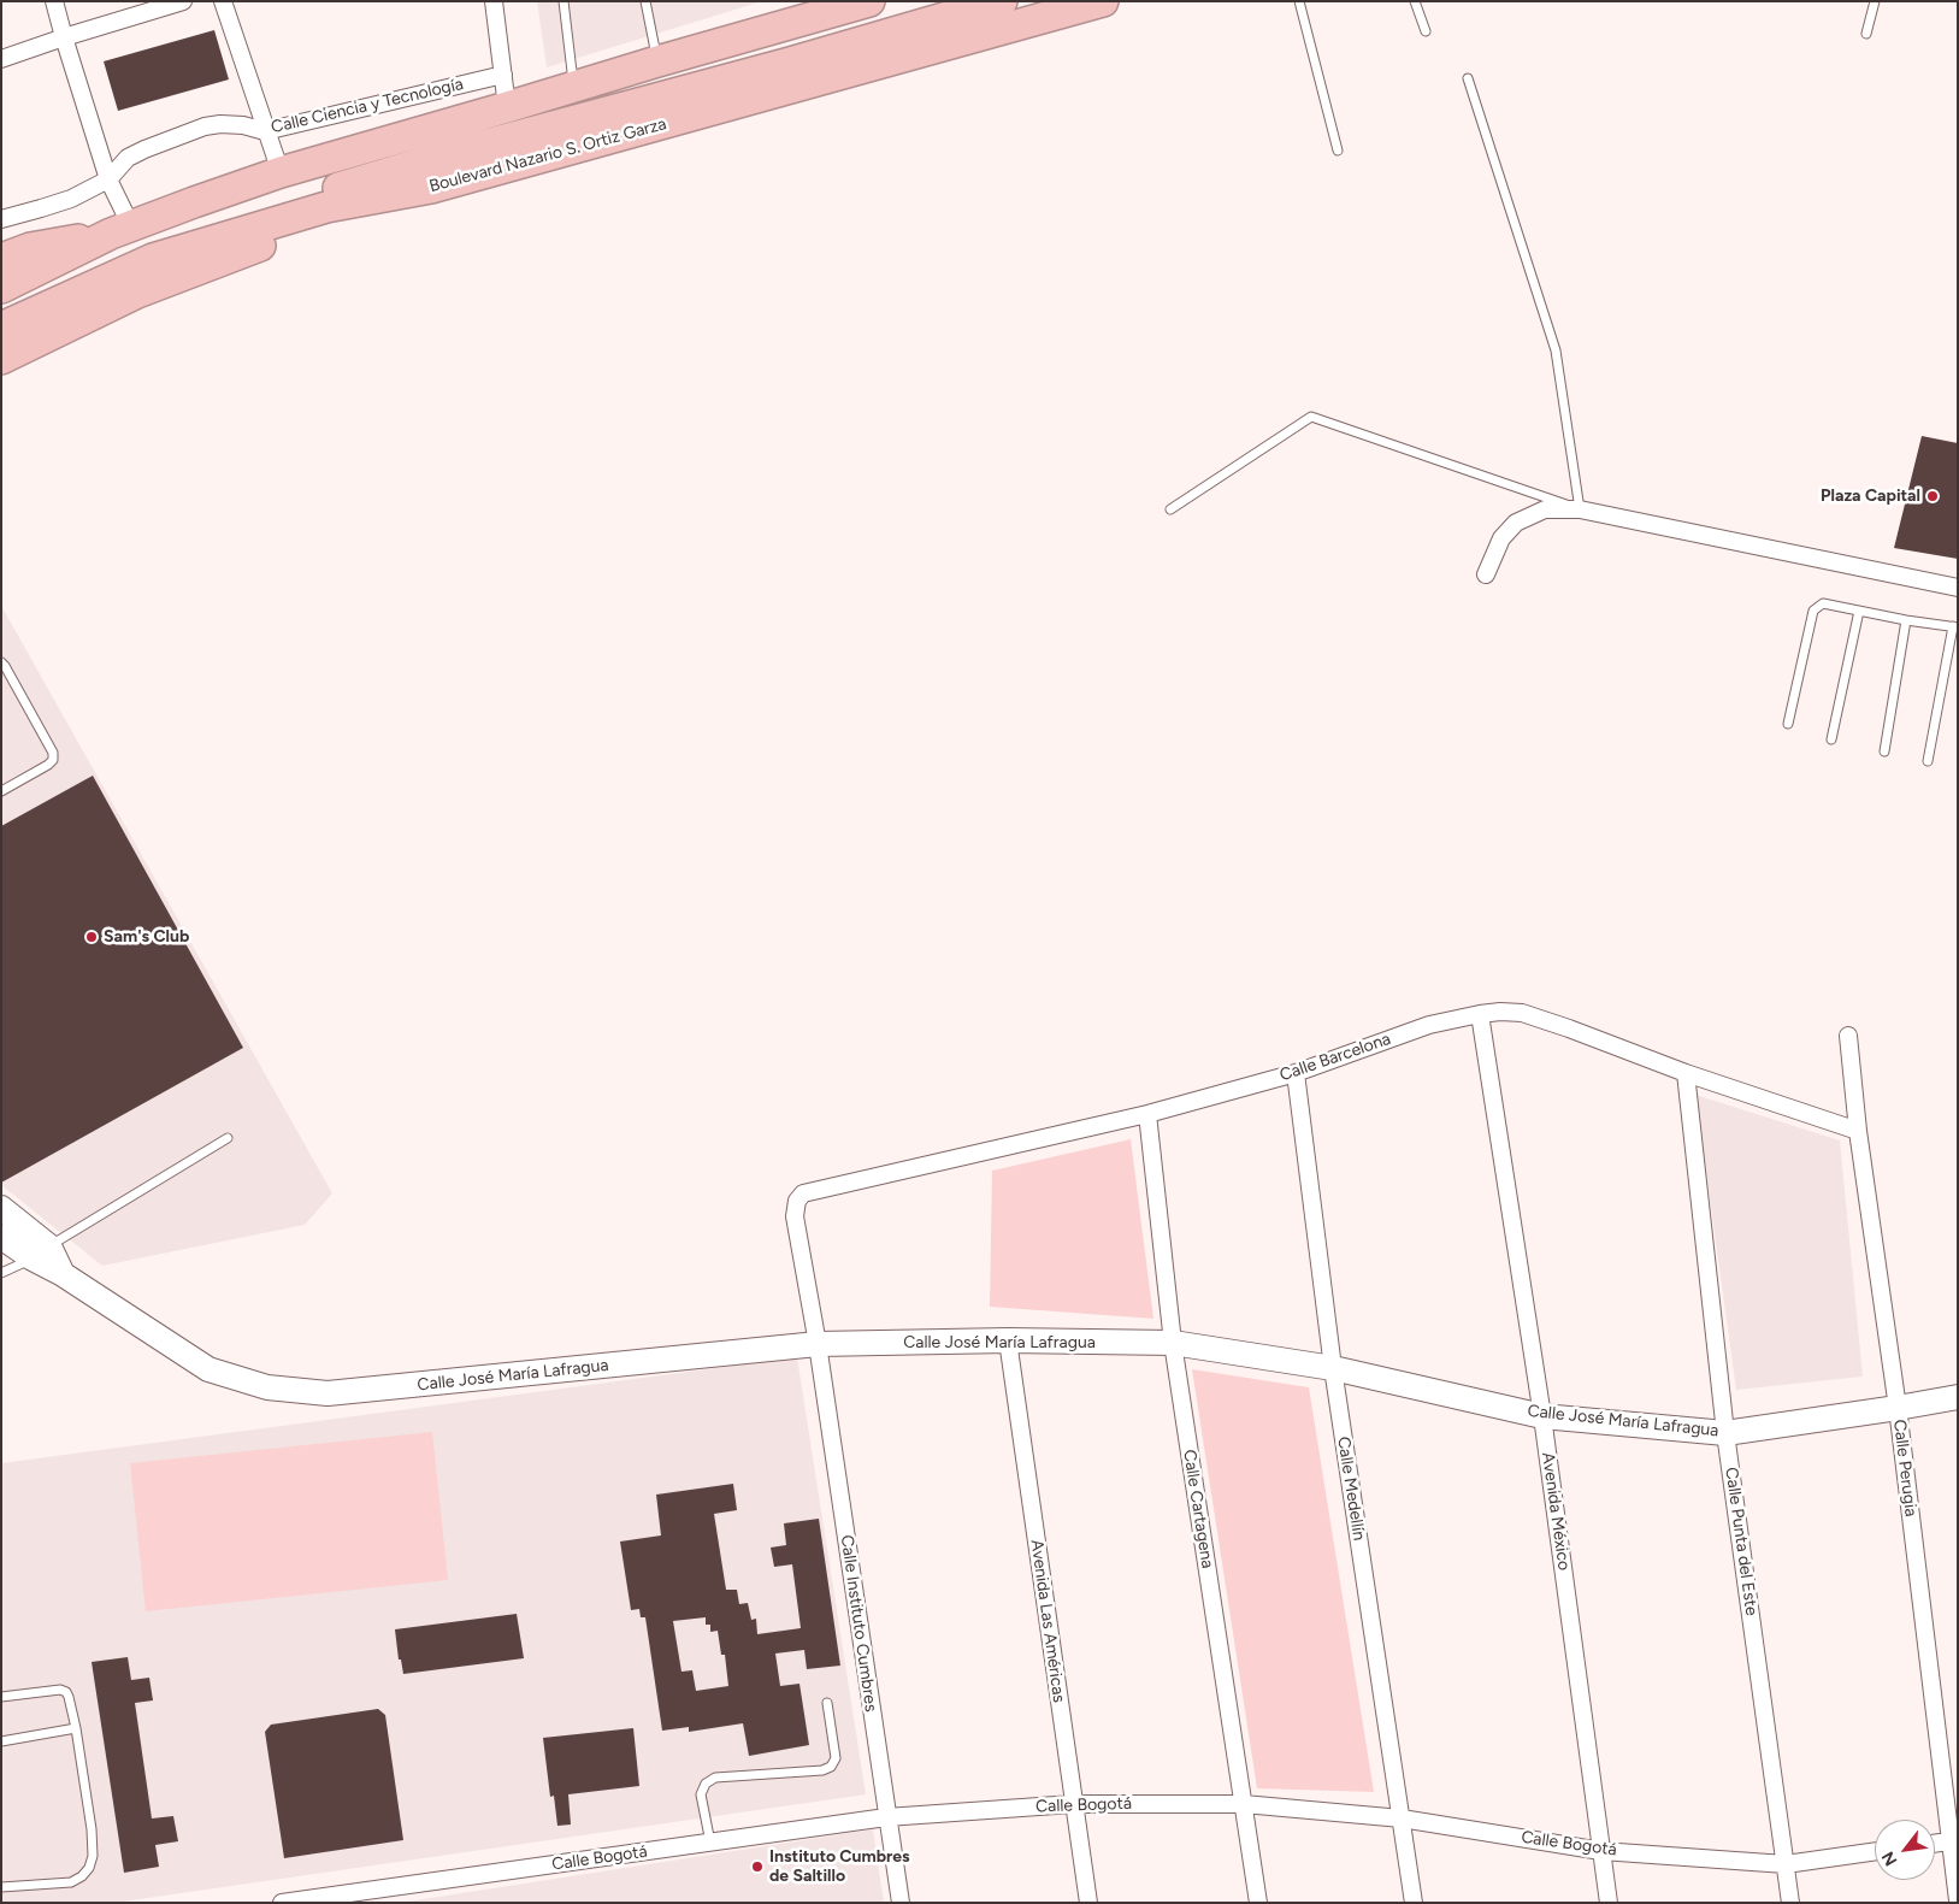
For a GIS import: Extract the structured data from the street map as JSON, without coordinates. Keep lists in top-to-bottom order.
{
  "streets": {
    "highway": ["Boulevard Nazario S. Ortiz Garza"],
    "main road": ["Calle José María Lafragua"],
    "street": [
      "Calle Ciencia y Tecnología",
      "Calle Barcelona",
      "Calle Perugia",
      "Calle Medellín",
      "Calle Cartagena",
      "Avenida México",
      "Calle Punta del Este",
      "Avenida Las Américas",
      "Calle Instituto Cumbres",
      "Calle Bogotá"
    ]
  },
  "crossings": [
    ["Calle Barcelona", "Calle Perugia"],
    ["Calle Barcelona", "Calle Medellín"],
    ["Calle Barcelona", "Calle Cartagena"],
    ["Calle Barcelona", "Avenida México"],
    ["Calle Barcelona", "Calle Punta del Este"],
    ["Calle Barcelona", "Calle Instituto Cumbres"],
    ["Calle José María Lafragua", "Calle Perugia"],
    ["Calle José María Lafragua", "Calle Medellín"],
    ["Calle José María Lafragua", "Calle Cartagena"],
    ["Calle José María Lafragua", "Avenida México"],
    ["Calle José María Lafragua", "Calle Punta del Este"],
    ["Calle José María Lafragua", "Avenida Las Américas"],
    ["Calle José María Lafragua", "Calle Instituto Cumbres"],
    ["Calle Medellín", "Calle Bogotá"],
    ["Calle Cartagena", "Calle Bogotá"],
    ["Avenida México", "Calle Bogotá"],
    ["Calle Punta del Este", "Calle Bogotá"],
    ["Avenida Las Américas", "Calle Bogotá"],
    ["Calle Instituto Cumbres", "Calle Bogotá"]
  ],
  "places": ["Plaza Capital", "Sam's Club", "Instituto Cumbres de Saltillo"],
  "north": "bottom left"
}
